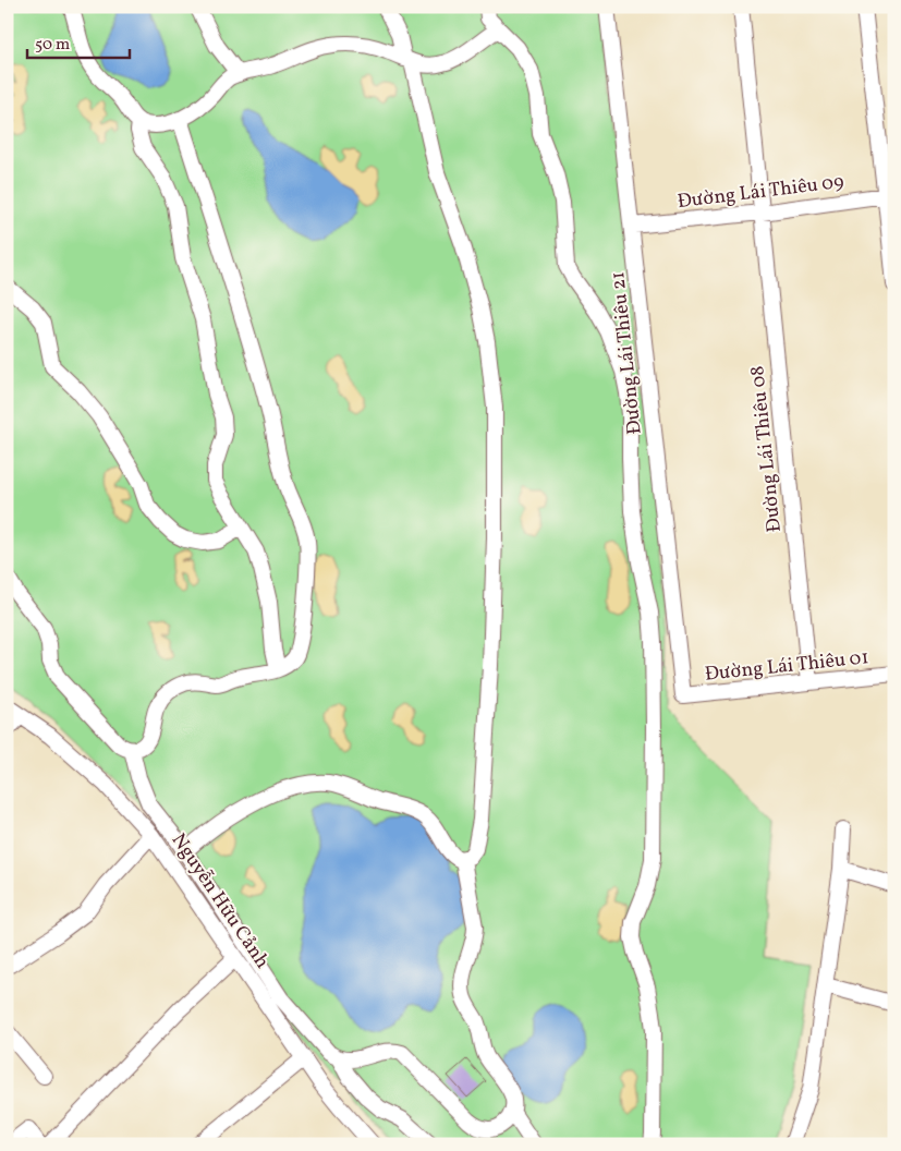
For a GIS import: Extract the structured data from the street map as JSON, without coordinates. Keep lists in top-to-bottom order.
{
  "streets": {
    "street": [
      "Đường Lái Thiêu 09",
      "Đường Lái Thiêu 21",
      "Đường Lái Thiêu 08",
      "Đường Lái Thiêu 01",
      "Nguyễn Hữu Cảnh"
    ]
  },
  "crossings": [
    ["Đường Lái Thiêu 09", "Đường Lái Thiêu 21"],
    ["Đường Lái Thiêu 09", "Đường Lái Thiêu 08"],
    ["Đường Lái Thiêu 21", "Đường Lái Thiêu 01"],
    ["Đường Lái Thiêu 08", "Đường Lái Thiêu 01"]
  ],
  "scale_bar": "50 m"
}
